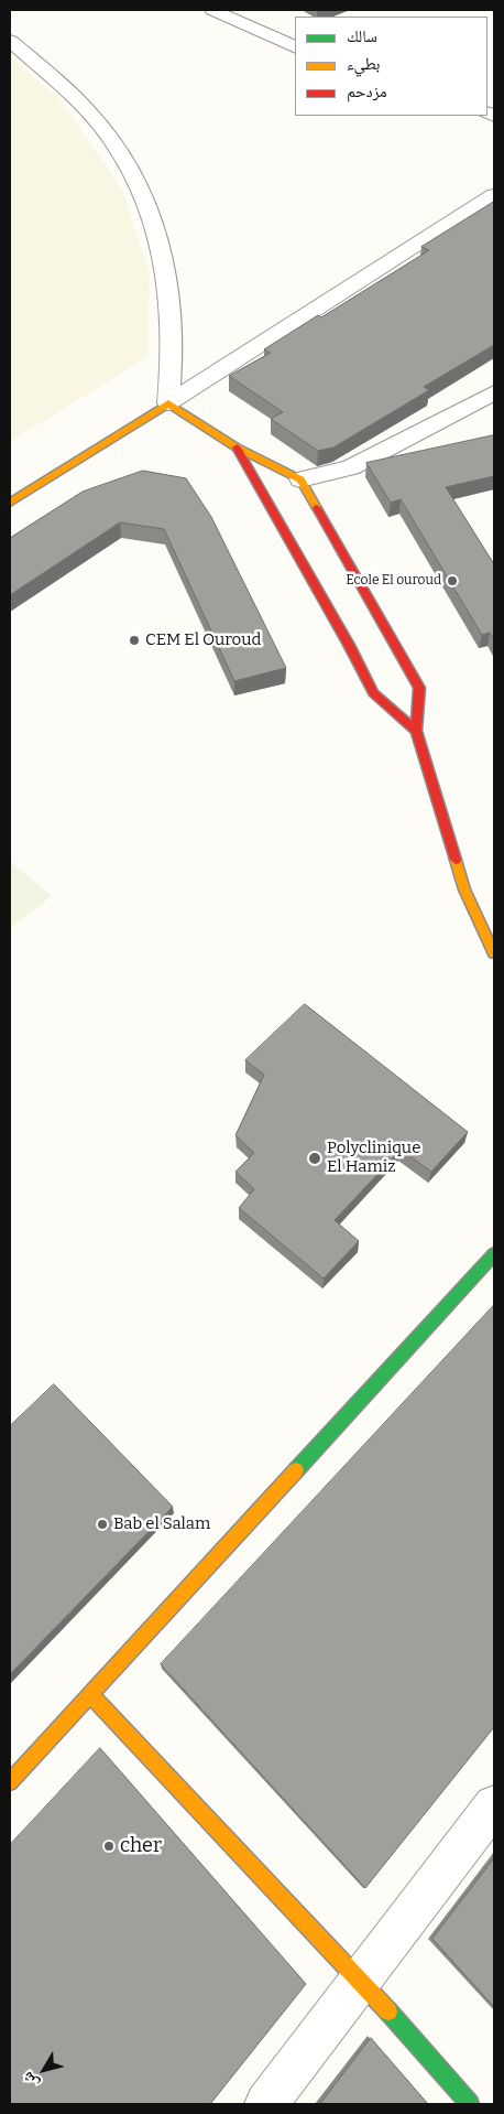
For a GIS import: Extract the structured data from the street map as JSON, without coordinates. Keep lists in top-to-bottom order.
{
  "places": [
    "Ecole El ouroud",
    "CEM El Ouroud",
    "Polyclinique El Hamiz",
    "Bab el Salam",
    "cher"
  ],
  "legend": ["سالك", "بطيء", "مزدحم"],
  "north": "bottom left"
}
